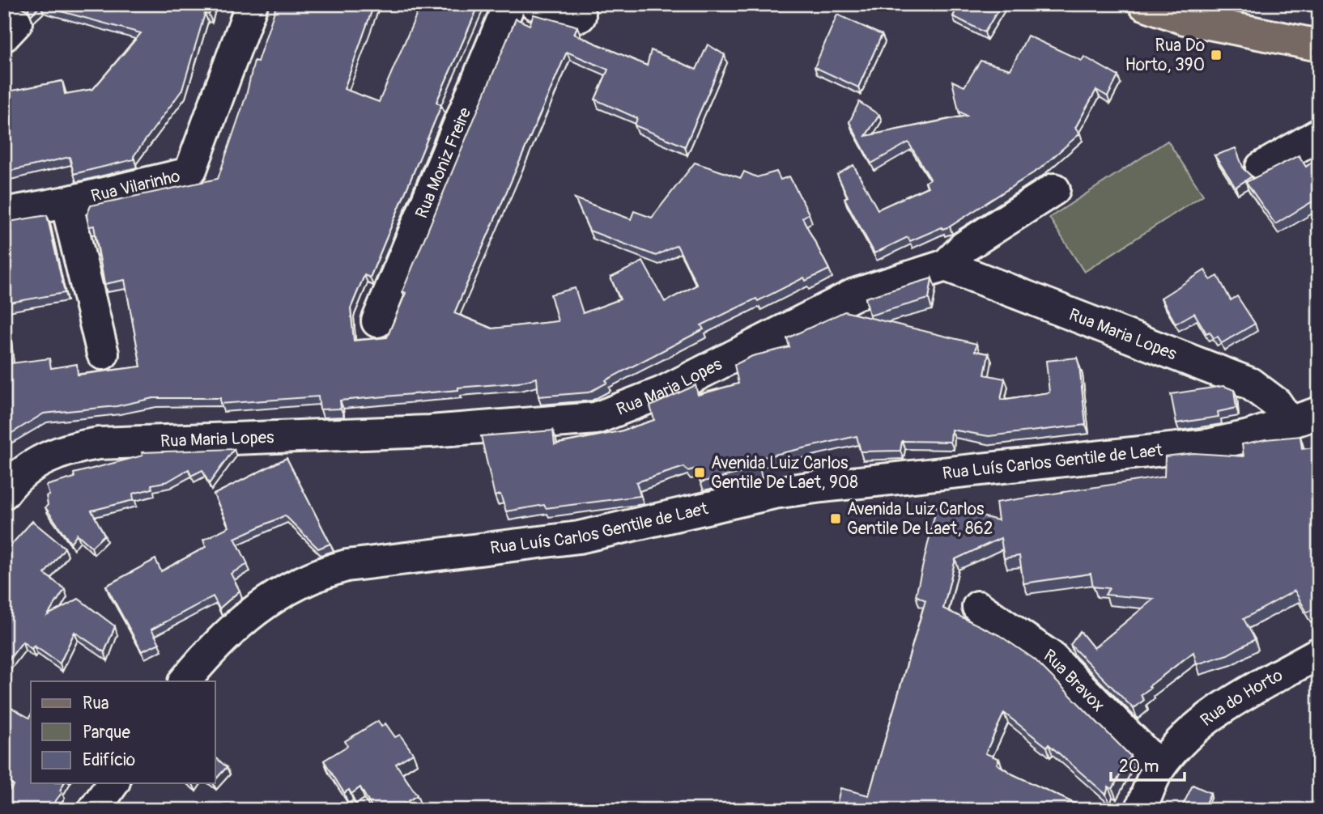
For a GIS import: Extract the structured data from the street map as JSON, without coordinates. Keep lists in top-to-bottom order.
{
  "streets": {
    "street": [
      "Rua Moniz Freire",
      "Rua Vilarinho",
      "Rua Maria Lopes",
      "Rua Luís Carlos Gentile de Laet",
      "Rua Bravox",
      "Rua do Horto"
    ]
  },
  "crossings": [
    ["Rua Maria Lopes", "Rua Luís Carlos Gentile de Laet"],
    ["Rua Bravox", "Rua do Horto"]
  ],
  "places": {
    "transit": ["Rua Do Horto, 390", "Avenida Luiz Carlos Gentile De Laet, 908", "Avenida Luiz Carlos Gentile De Laet, 862"]
  },
  "legend": ["Rua", "Parque", "Edifício"],
  "scale_bar": "20 m"
}
